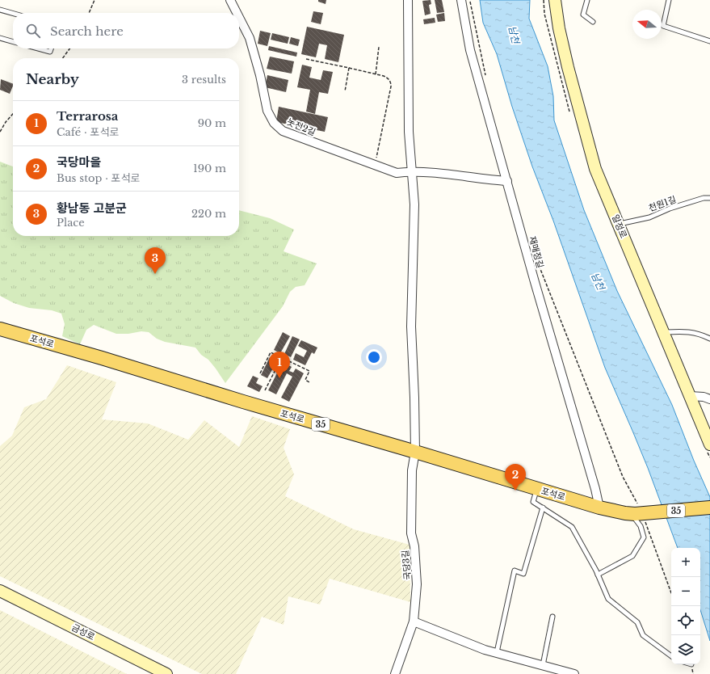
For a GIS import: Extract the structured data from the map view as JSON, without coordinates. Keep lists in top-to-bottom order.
{
  "streets": {
    "main road": ["포석로", "35"],
    "street": [
      "놋전2길",
      "일정로",
      "재매정길",
      "국당3길",
      "금성로"
    ],
    "lane": ["천원1길"]
  },
  "crossings": [
    ["놋전2길", "재매정길"],
    ["놋전2길", "국당3길"],
    ["천원1길", "일정로"],
    ["재매정길", "포석로"],
    ["포석로", "35"],
    ["포석로", "국당3길"]
  ],
  "water": ["남천"],
  "north": "left",
  "page": {
    "search": "Search here",
    "heading": ["Nearby", "3 results"],
    "list": [
      {
        "mark": "1",
        "name": "Terrarosa",
        "note": "Café · 포석로",
        "value": "90 m"
      },
      {
        "mark": "2",
        "name": "국당마을",
        "note": "Bus stop · 포석로",
        "value": "190 m"
      },
      {
        "mark": "3",
        "name": "황남동 고분군",
        "note": "Place",
        "value": "220 m"
      }
    ],
    "pins": ["3", "1", "2"],
    "map_buttons": ["+", "−"]
  }
}
